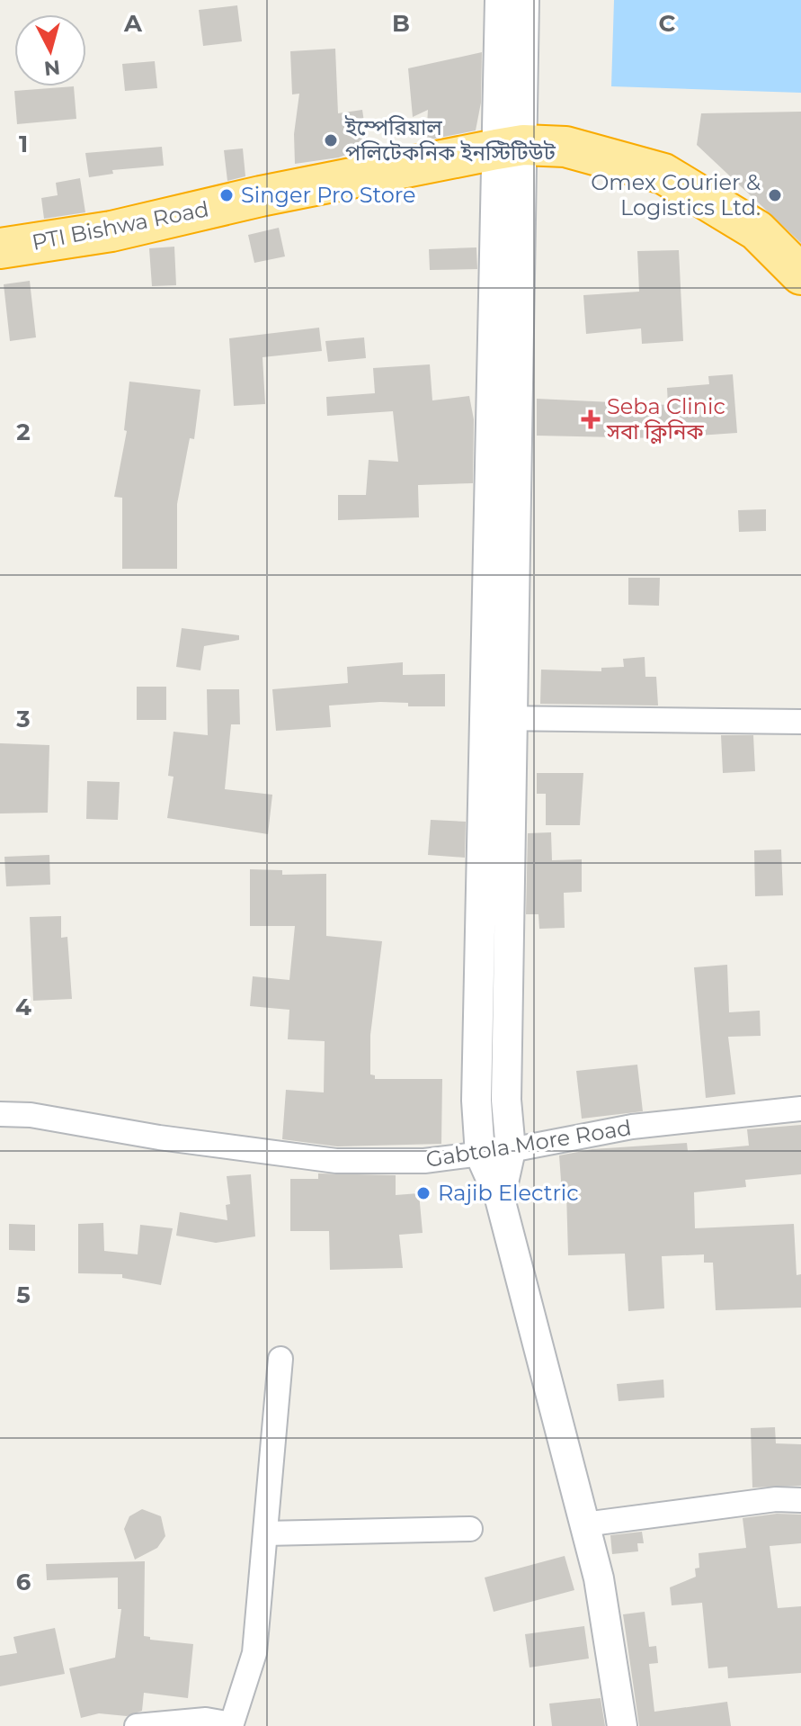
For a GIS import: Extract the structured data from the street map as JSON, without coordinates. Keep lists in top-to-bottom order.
{
  "streets": {
    "highway": ["PTI Bishwa Road"],
    "street": ["Gabtola More Road"]
  },
  "places": {
    "other": [
      "ইম্পেরিয়াল পলিটেকনিক ইনস্টিটিউট",
      "Singer Pro Store",
      "Omex Courier & Logistics Ltd.",
      "Rajib Electric"
    ],
    "health": ["Seba Clinic সবা ক্লিনিক"]
  },
  "north": "bottom",
  "grid": {
    "columns": ["A", "B", "C"],
    "rows": [
      "1",
      "2",
      "3",
      "4",
      "5",
      "6"
    ]
  }
}
